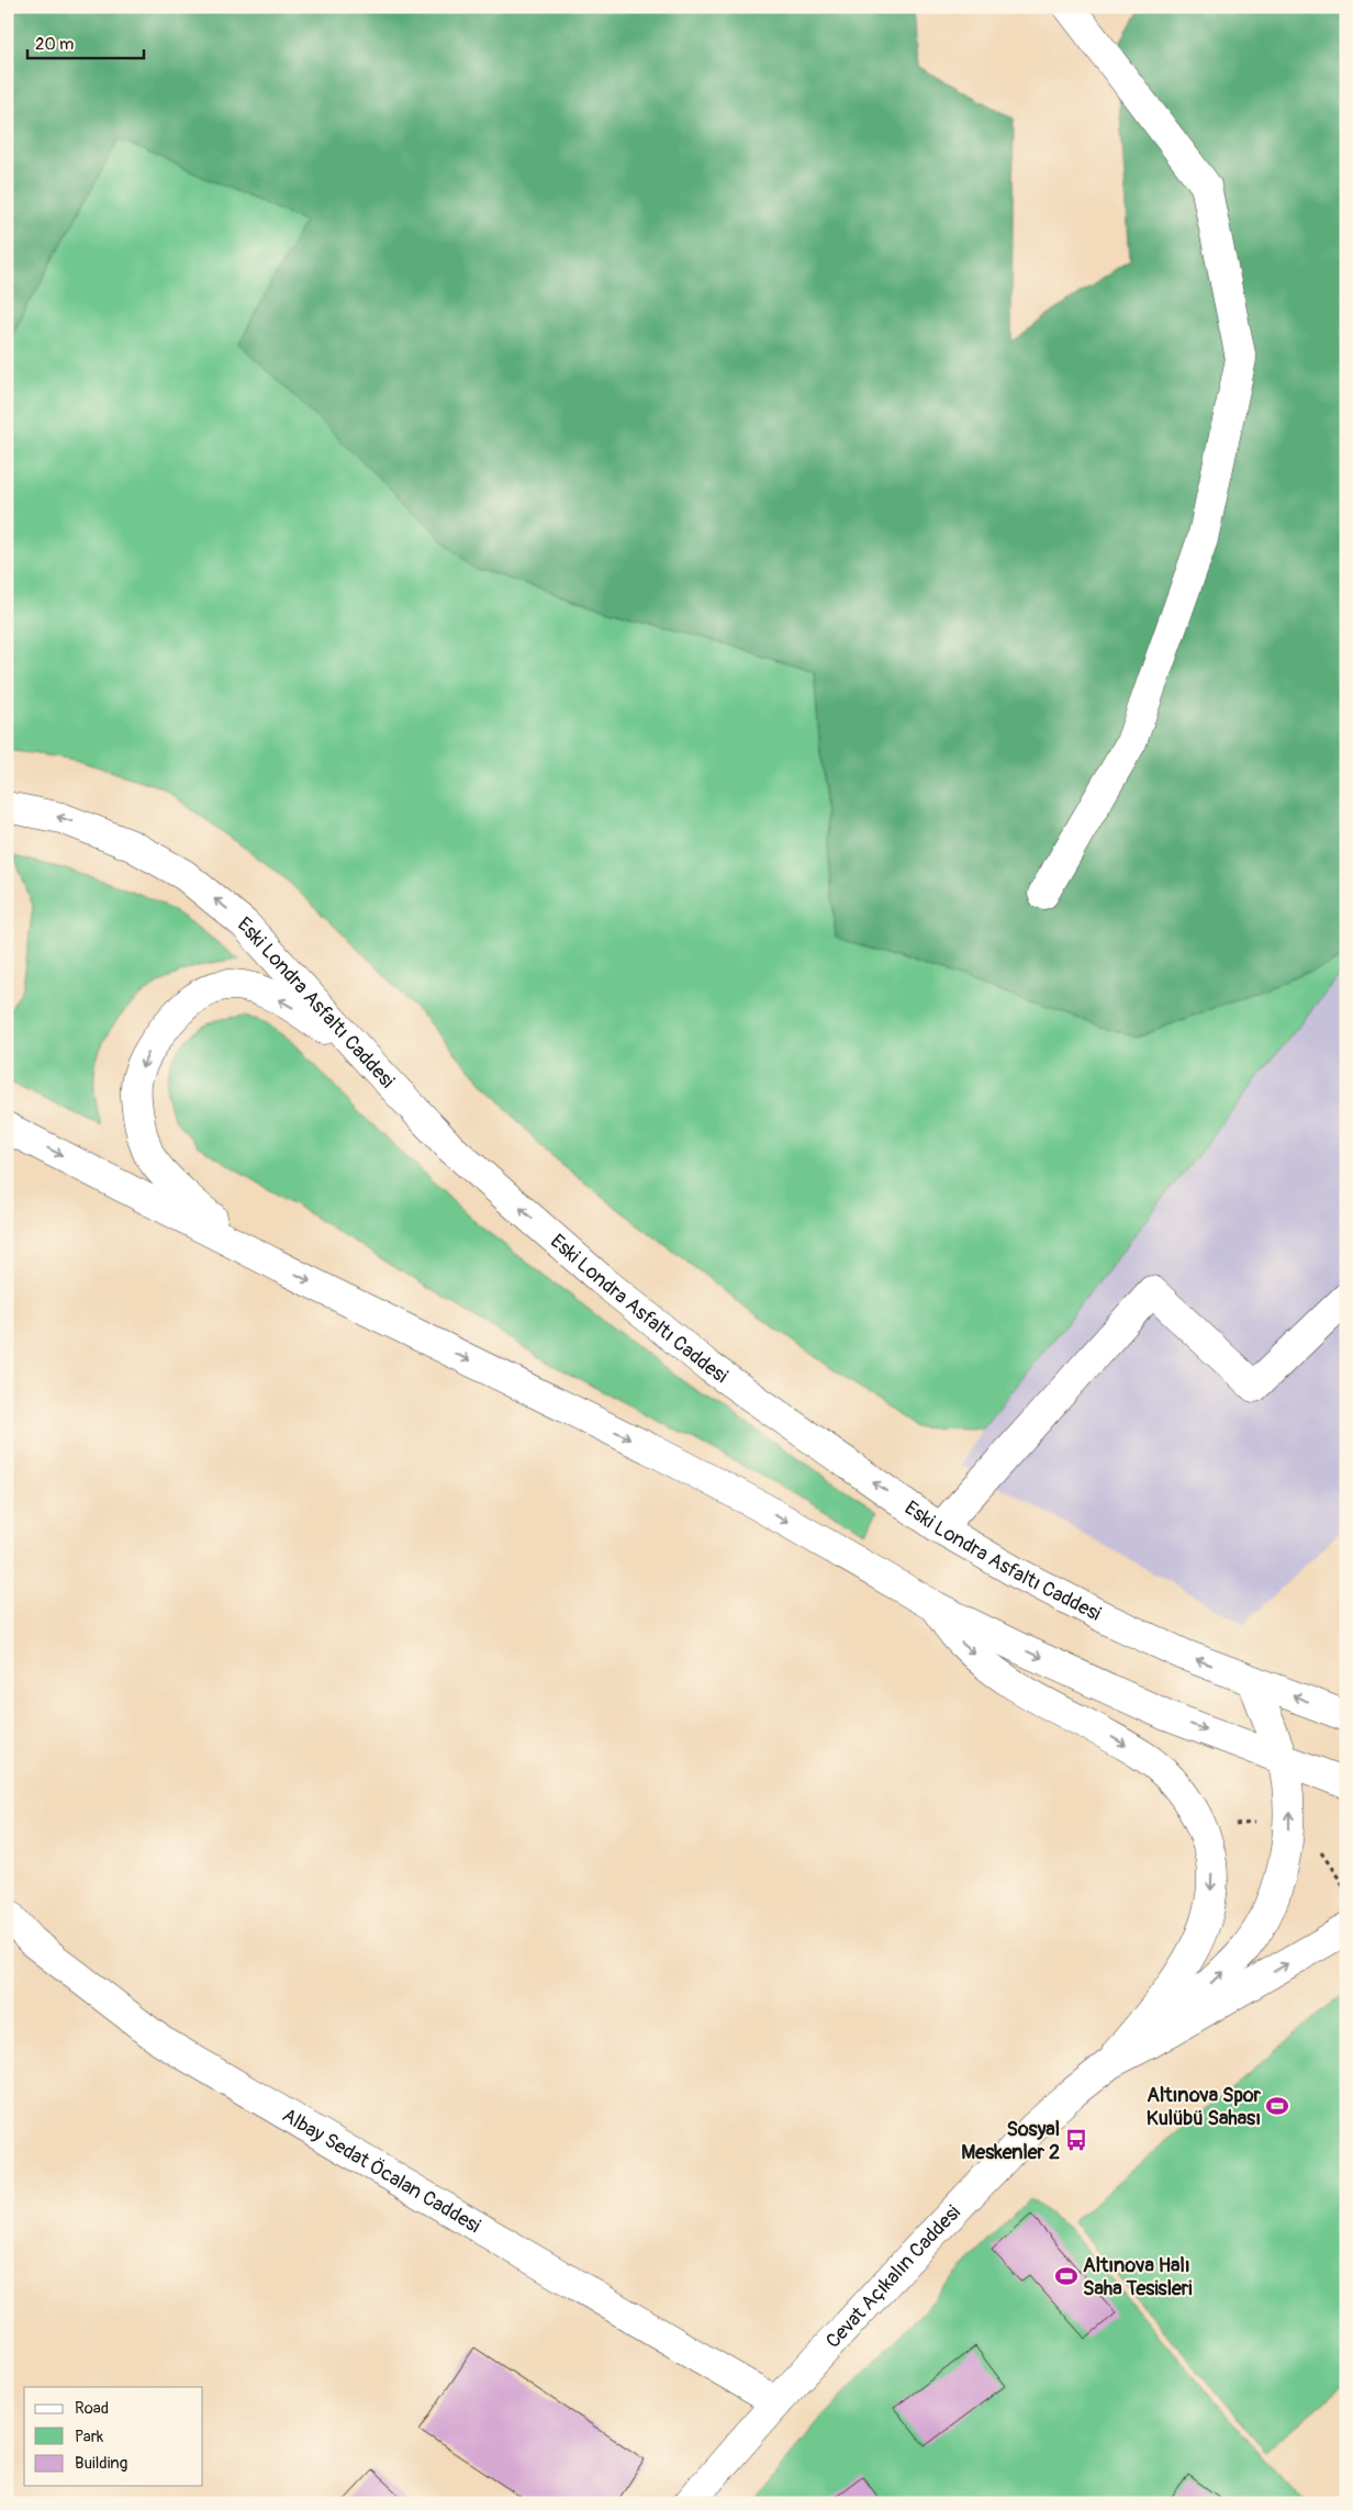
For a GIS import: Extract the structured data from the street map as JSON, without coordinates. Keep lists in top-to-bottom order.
{
  "streets": {
    "main road": ["Eski Londra Asfaltı Caddesi", "Albay Sedat Öcalan Caddesi", "Cevat Açıkalın Caddesi"]
  },
  "crossings": [
    ["Albay Sedat Öcalan Caddesi", "Cevat Açıkalın Caddesi"]
  ],
  "places": {
    "sports": ["Altınova Spor Kulübü Sahası", "Altınova Halı Saha Tesisleri"],
    "bus stop": ["Sosyal Meskenler 2"]
  },
  "legend": ["Road", "Park", "Building"],
  "scale_bar": "20 m"
}
